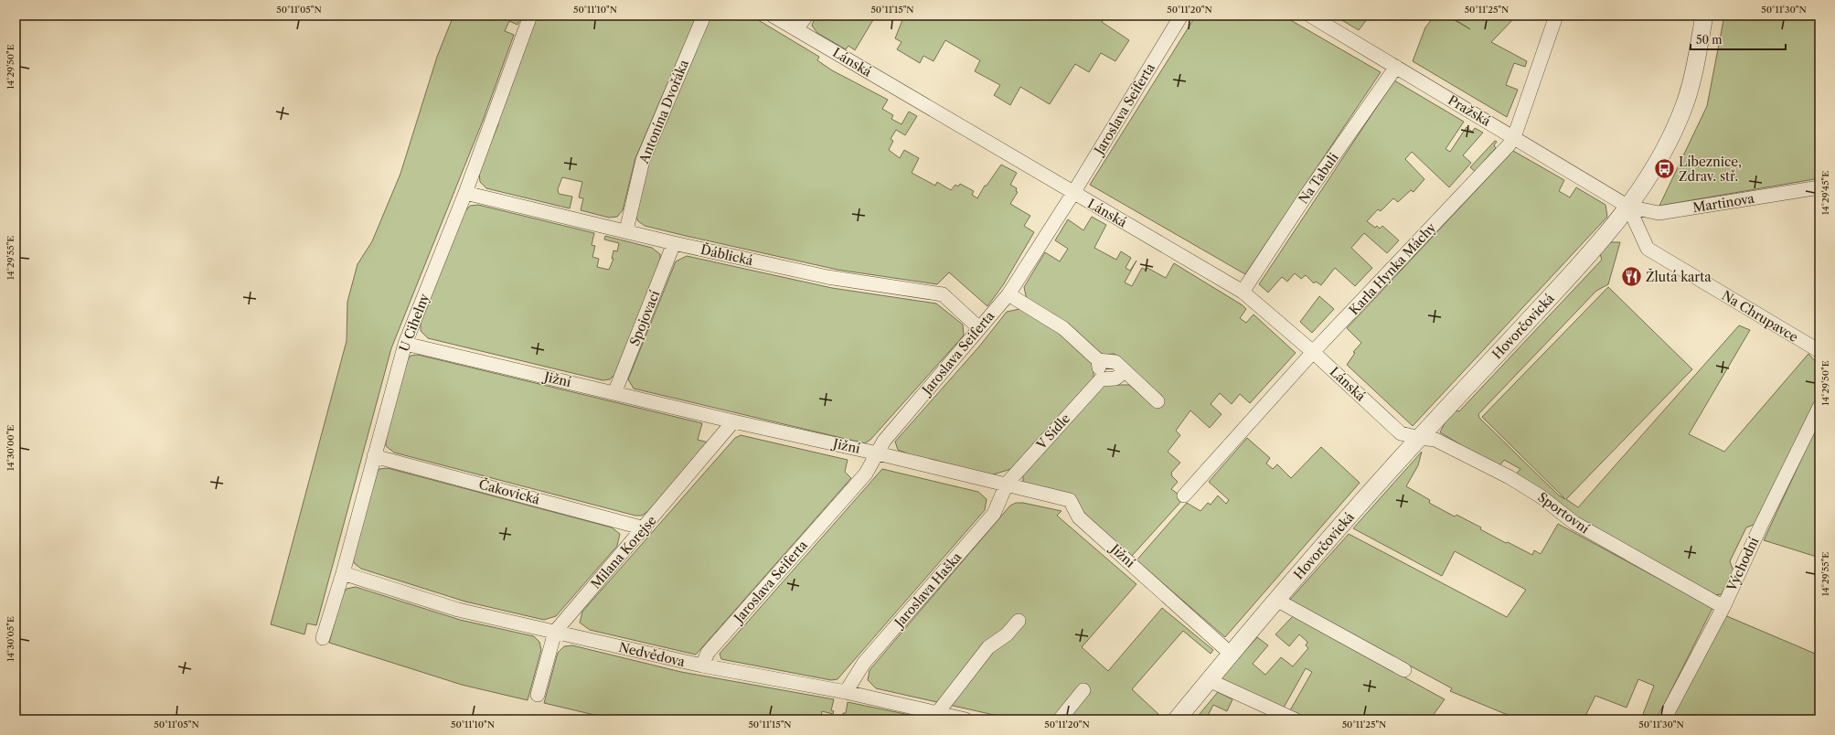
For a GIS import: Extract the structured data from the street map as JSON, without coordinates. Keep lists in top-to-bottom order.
{
  "streets": {
    "street": [
      "Lánská",
      "Jaroslava Seiferta",
      "Pražská",
      "Antonína Dvořáka",
      "Na Tabuli",
      "Martinova",
      "Ďáblická",
      "Karla Hynka Máchy",
      "Na Chrupavce",
      "Spojovací",
      "U Cihelny",
      "Hovorčovická",
      "Jižní",
      "V Sídle",
      "Čakovická",
      "Sportovní",
      "Milana Korejse",
      "Východní",
      "Jaroslava Haška",
      "Nedvědova"
    ]
  },
  "crossings": [
    ["Lánská", "Jaroslava Seiferta"],
    ["Lánská", "Na Tabuli"],
    ["Lánská", "Karla Hynka Máchy"],
    ["Lánská", "Hovorčovická"],
    ["Lánská", "Sportovní"],
    ["Jaroslava Seiferta", "Ďáblická"],
    ["Jaroslava Seiferta", "Jižní"],
    ["Jaroslava Seiferta", "Nedvědova"],
    ["Pražská", "Na Tabuli"],
    ["Pražská", "Martinova"],
    ["Pražská", "Karla Hynka Máchy"],
    ["Pražská", "Na Chrupavce"],
    ["Pražská", "Hovorčovická"],
    ["Antonína Dvořáka", "Ďáblická"],
    ["Martinova", "Na Chrupavce"],
    ["Martinova", "Hovorčovická"],
    ["Ďáblická", "Spojovací"],
    ["Ďáblická", "U Cihelny"],
    ["Na Chrupavce", "Hovorčovická"],
    ["Spojovací", "Jižní"],
    ["U Cihelny", "Jižní"],
    ["U Cihelny", "Čakovická"],
    ["U Cihelny", "Nedvědova"],
    ["Hovorčovická", "Jižní"],
    ["Hovorčovická", "Sportovní"],
    ["Jižní", "V Sídle"],
    ["Jižní", "Milana Korejse"],
    ["Jižní", "Jaroslava Haška"],
    ["V Sídle", "Jaroslava Haška"],
    ["Čakovická", "Milana Korejse"],
    ["Sportovní", "Východní"],
    ["Milana Korejse", "Nedvědova"],
    ["Jaroslava Haška", "Nedvědova"]
  ],
  "places": {
    "bus stop": ["Líbeznice, Zdrav. stř."],
    "restaurant": ["Žlutá karta"]
  },
  "scale_bar": "50 m",
  "coordinates": [
    "50°11'05\"N",
    "50°11'10\"N",
    "50°11'15\"N",
    "50°11'20\"N",
    "50°11'25\"N",
    "50°11'30\"N",
    "14°29'50\"E",
    "14°29'45\"E",
    "14°29'55\"E",
    "14°30'00\"E",
    "14°30'05\"E"
  ]
}
